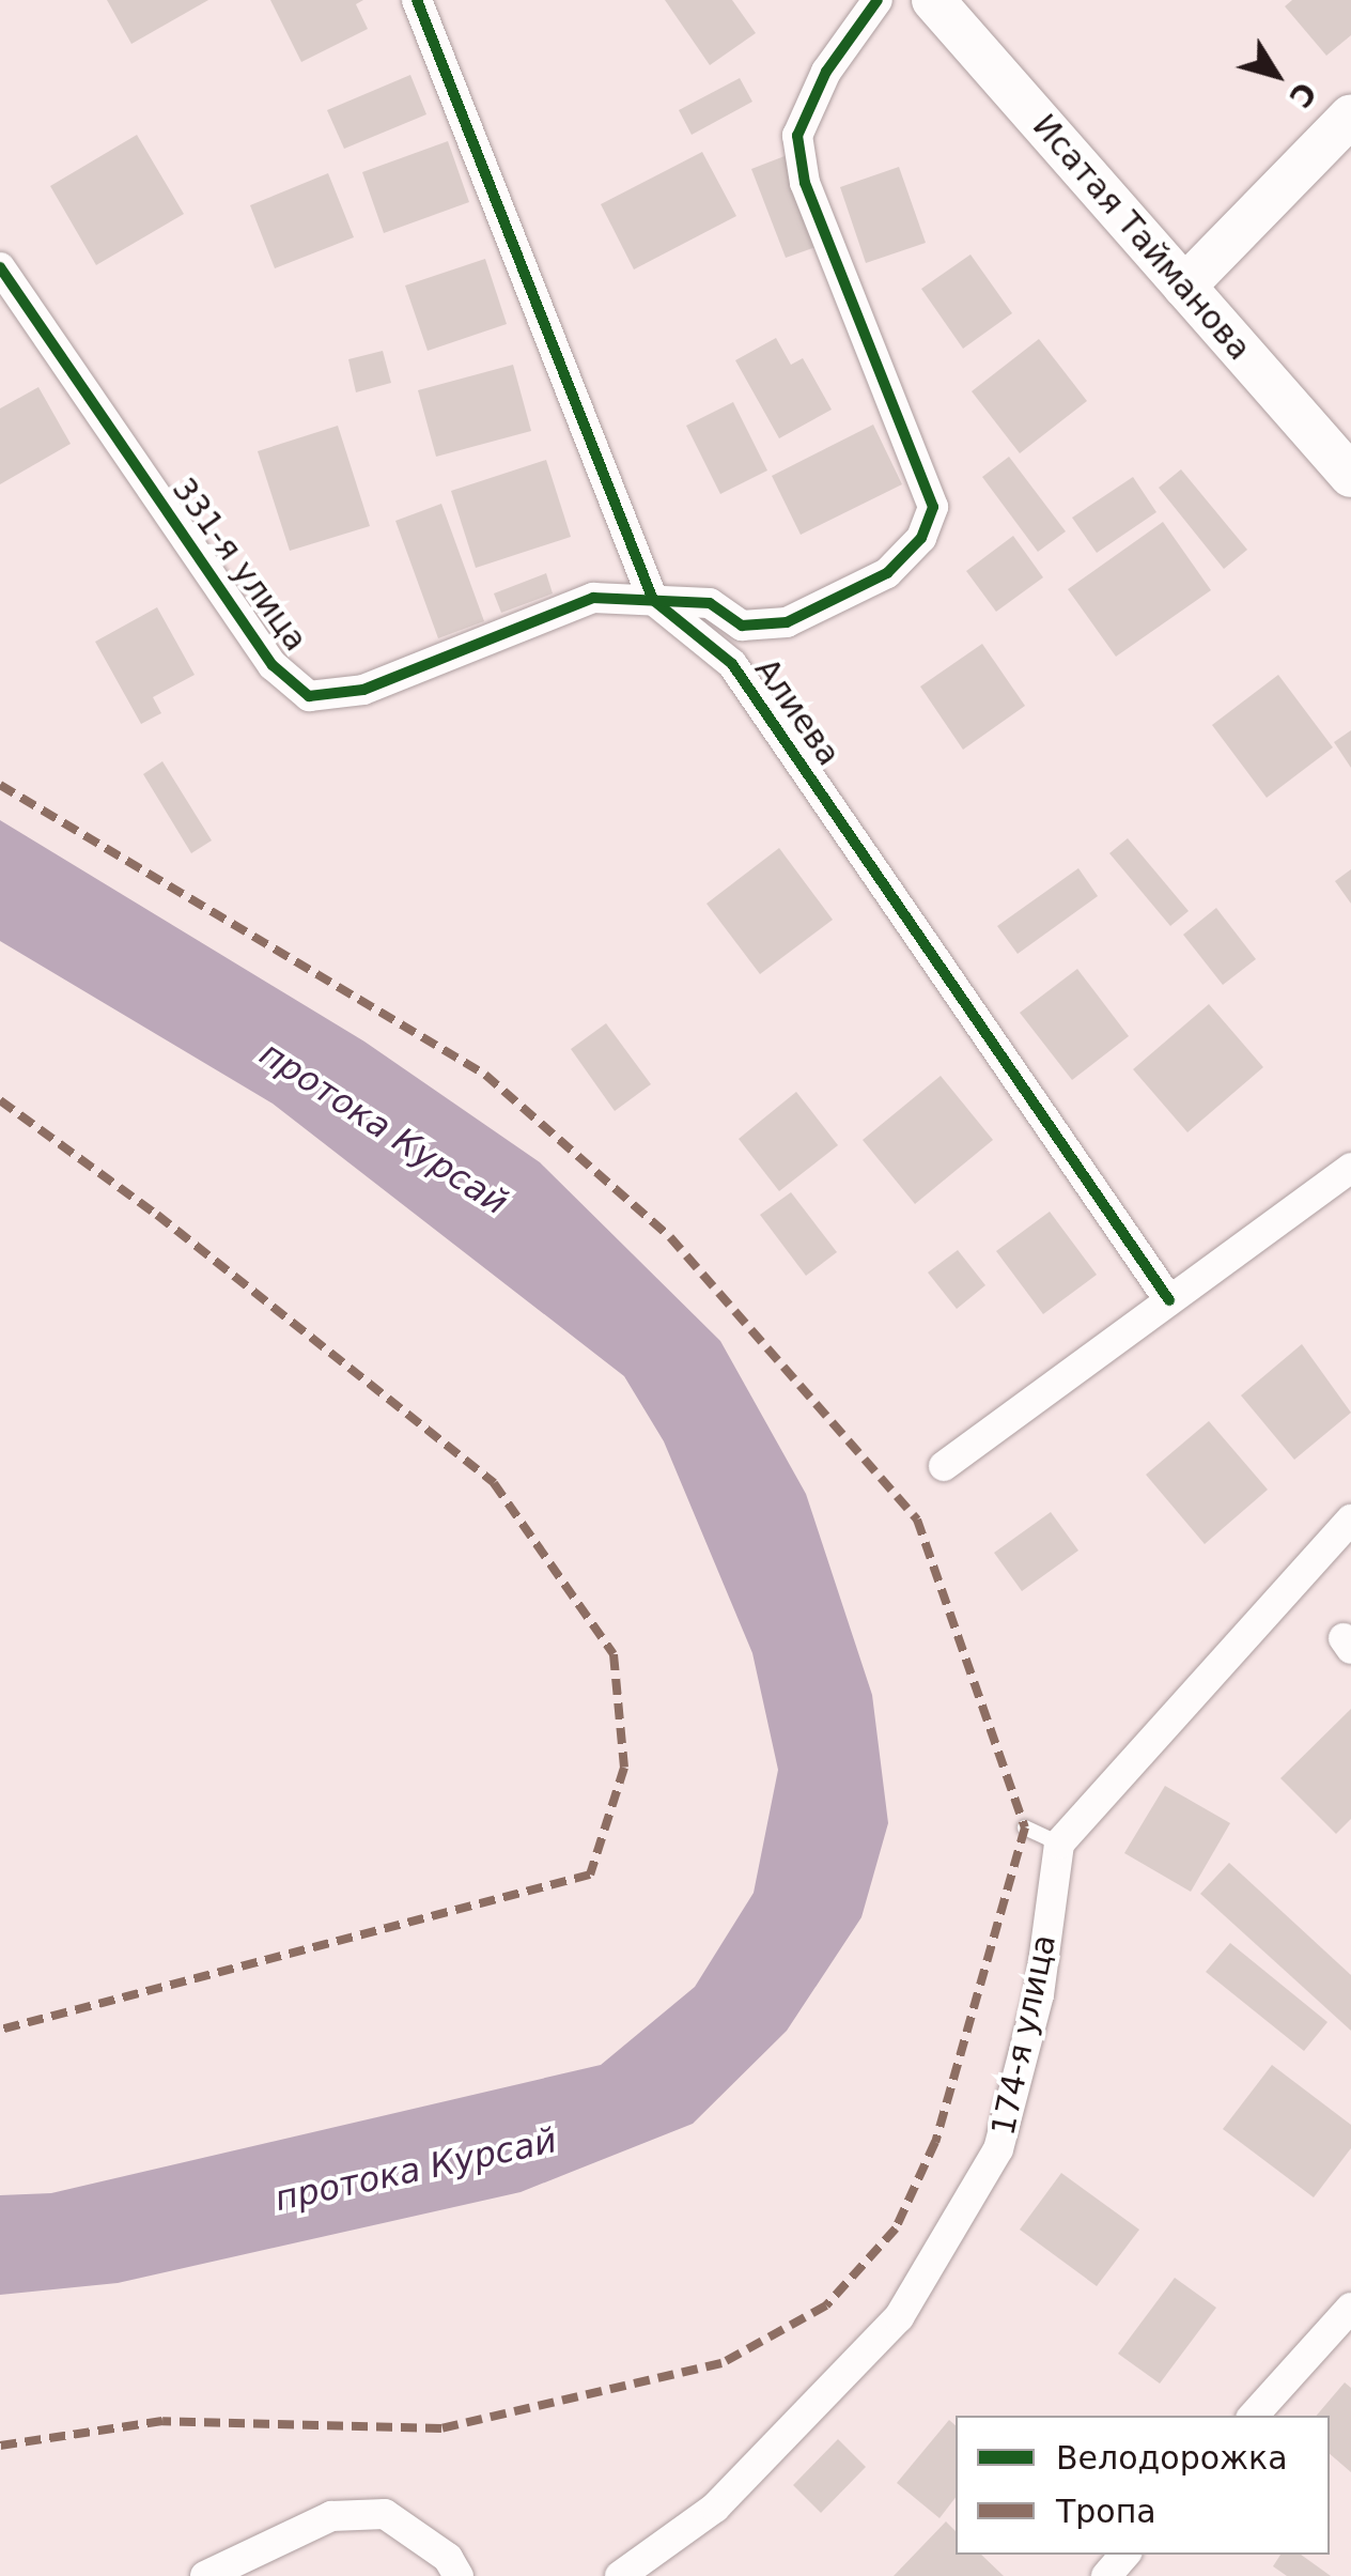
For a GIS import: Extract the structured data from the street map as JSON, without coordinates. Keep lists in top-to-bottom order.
{
  "streets": {
    "street": [
      "Исатая Тайманова",
      "331-я улица",
      "Алиева",
      "174-я улица"
    ]
  },
  "crossings": [
    ["331-я улица", "Алиева"]
  ],
  "water": ["протока Курсай"],
  "legend": ["Велодорожка", "Тропа"],
  "north": "bottom right"
}
